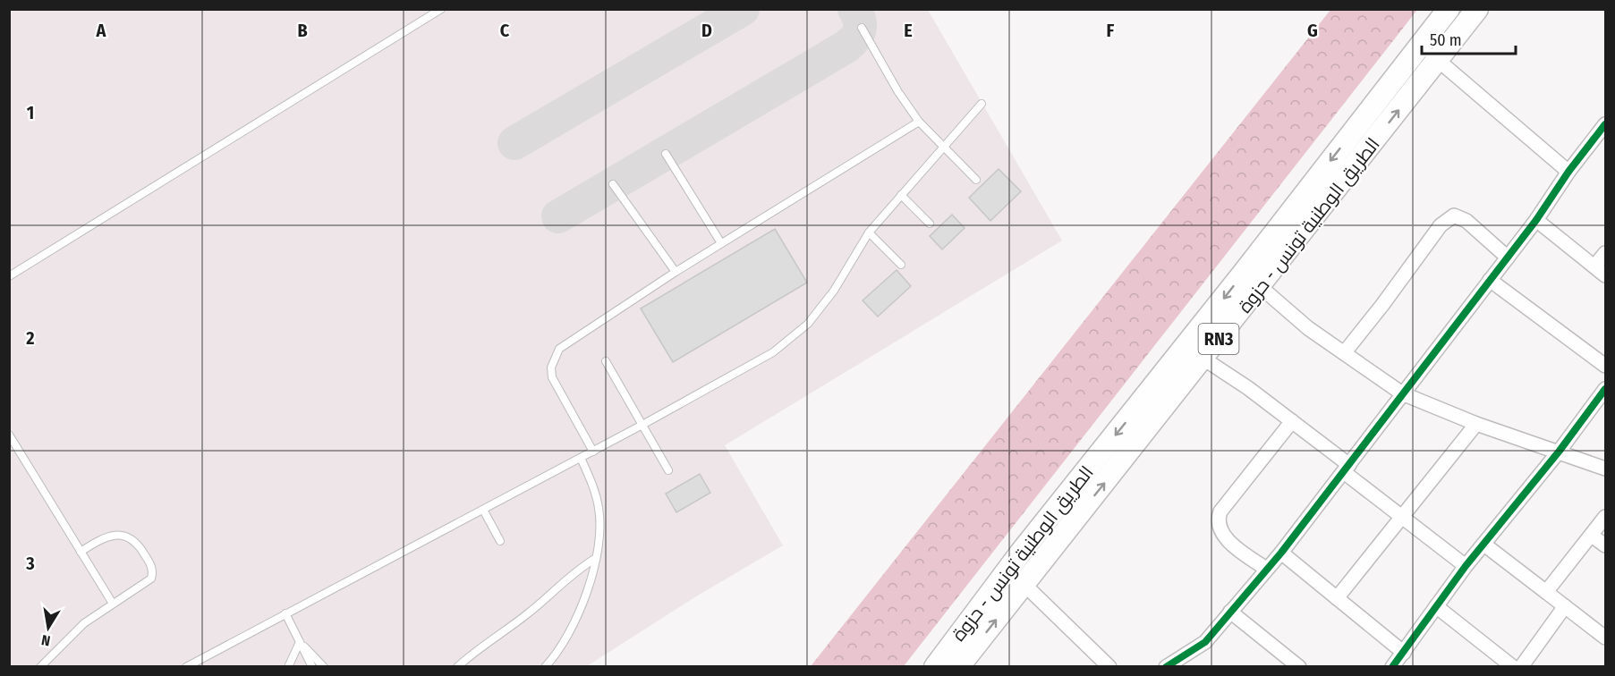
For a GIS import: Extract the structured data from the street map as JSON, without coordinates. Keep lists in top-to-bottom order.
{
  "streets": {
    "main road": ["الطريق الوطنية تونس - حزوة", "RN3"]
  },
  "scale_bar": "50 m",
  "north": "bottom",
  "grid": {
    "columns": [
      "A",
      "B",
      "C",
      "D",
      "E",
      "F",
      "G"
    ],
    "rows": ["1", "2", "3"]
  }
}
